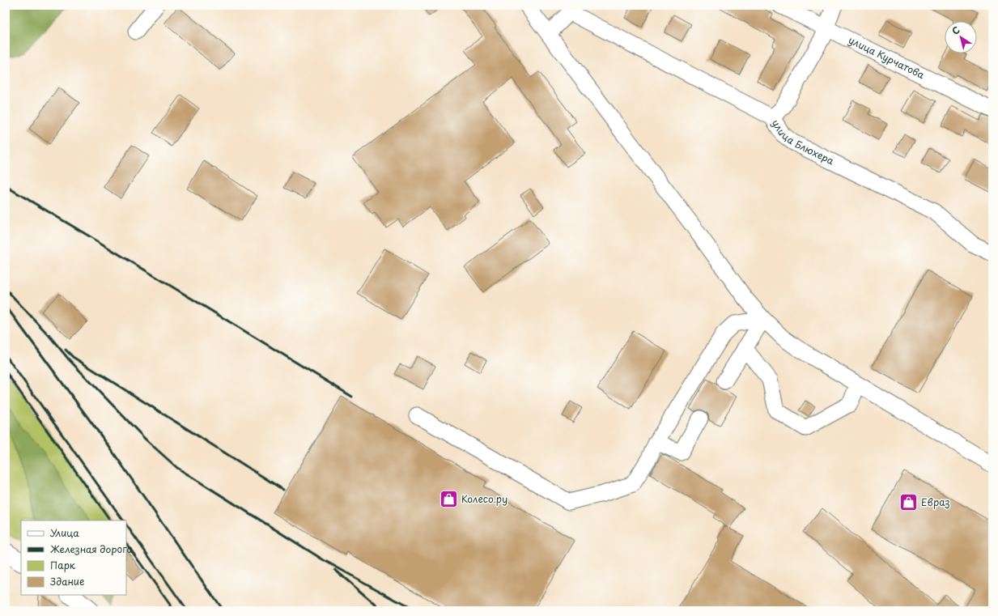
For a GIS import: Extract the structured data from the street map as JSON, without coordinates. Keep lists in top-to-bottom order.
{
  "streets": {
    "street": ["улица Курчатова", "улица Блюхера"]
  },
  "places": {
    "shop": ["Колесо.ру", "Евраз"]
  },
  "legend": [
    "Улица",
    "Железная дорога",
    "Парк",
    "Здание"
  ],
  "north": "top left"
}
